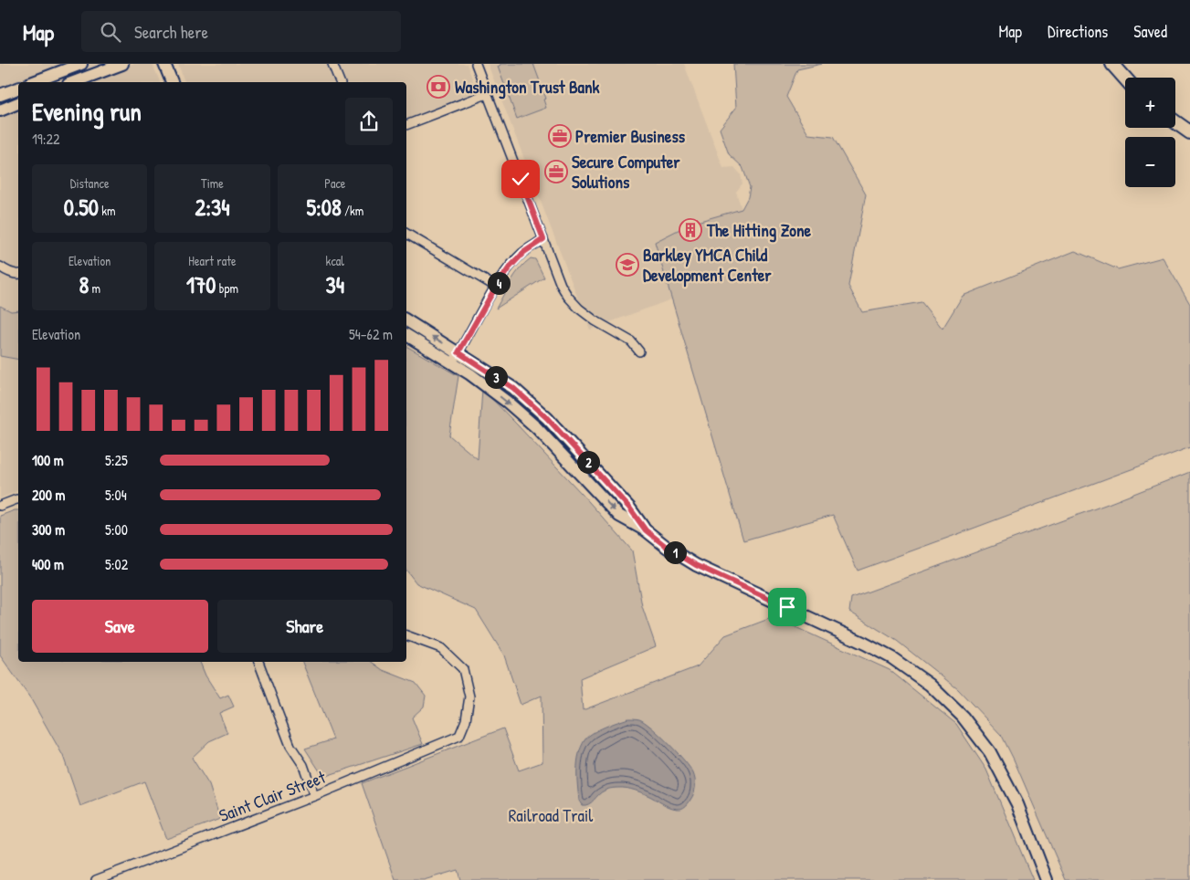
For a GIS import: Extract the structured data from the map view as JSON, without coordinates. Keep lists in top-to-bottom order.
{
  "streets": {
    "street": ["Saint Clair Street"]
  },
  "parks": ["Railroad Trail"],
  "places": {
    "bank": ["Washington Trust Bank"],
    "office": ["Premier Business", "Secure Computer Solutions"],
    "building": ["The Hitting Zone"],
    "school or university": ["Barkley YMCA Child Development Center"]
  },
  "page": {
    "header": "Map",
    "search": "Search here",
    "nav": ["Map", "Directions", "Saved"],
    "map_buttons": ["+", "−"],
    "heading": ["Evening run", "19:22"],
    "stats": [
      ["Distance", "0.50 km"],
      ["Time", "2:34"],
      ["Pace", "5:08 /km"],
      ["Elevation", "8 m"],
      ["Heart rate", "170 bpm"],
      ["kcal", "34"]
    ],
    "pins": [
      "4",
      "3",
      "2",
      "1"
    ],
    "chart": ["Elevation", "54–62 m"],
    "list": [
      {
        "name": "100 m",
        "note": "5:25"
      },
      {
        "name": "200 m",
        "note": "5:04"
      },
      {
        "name": "300 m",
        "note": "5:00"
      },
      {
        "name": "400 m",
        "note": "5:02"
      }
    ],
    "buttons": ["Save", "Share"]
  }
}
